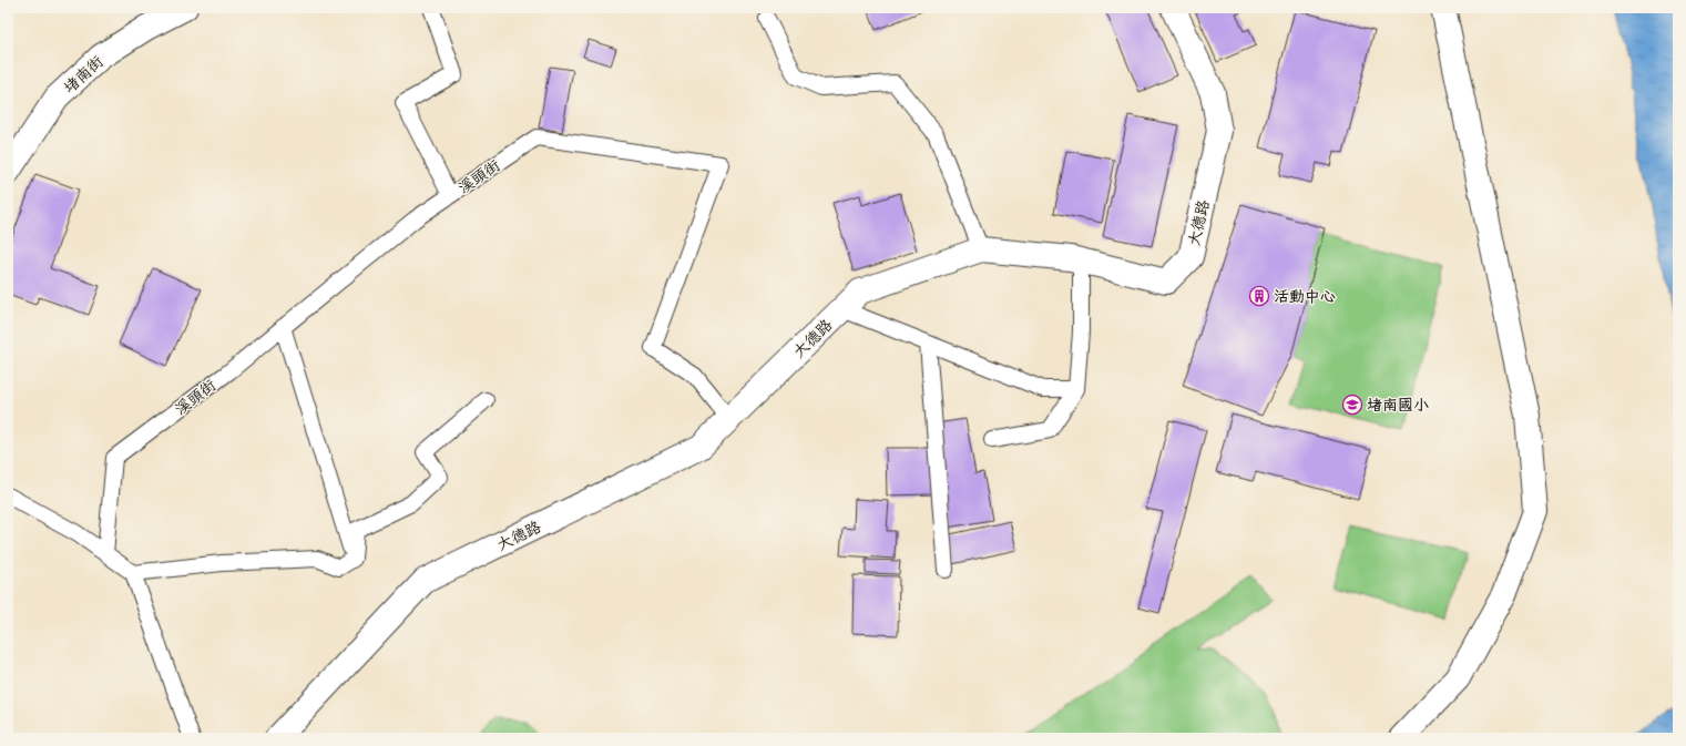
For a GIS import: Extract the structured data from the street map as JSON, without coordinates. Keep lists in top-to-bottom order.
{
  "streets": {
    "street": ["堵南街", "大德路"],
    "lane": ["溪頭街"]
  },
  "crossings": [
    ["溪頭街", "大德路"]
  ],
  "places": {
    "building": ["活動中心"],
    "school or university": ["堵南國小"]
  }
}
